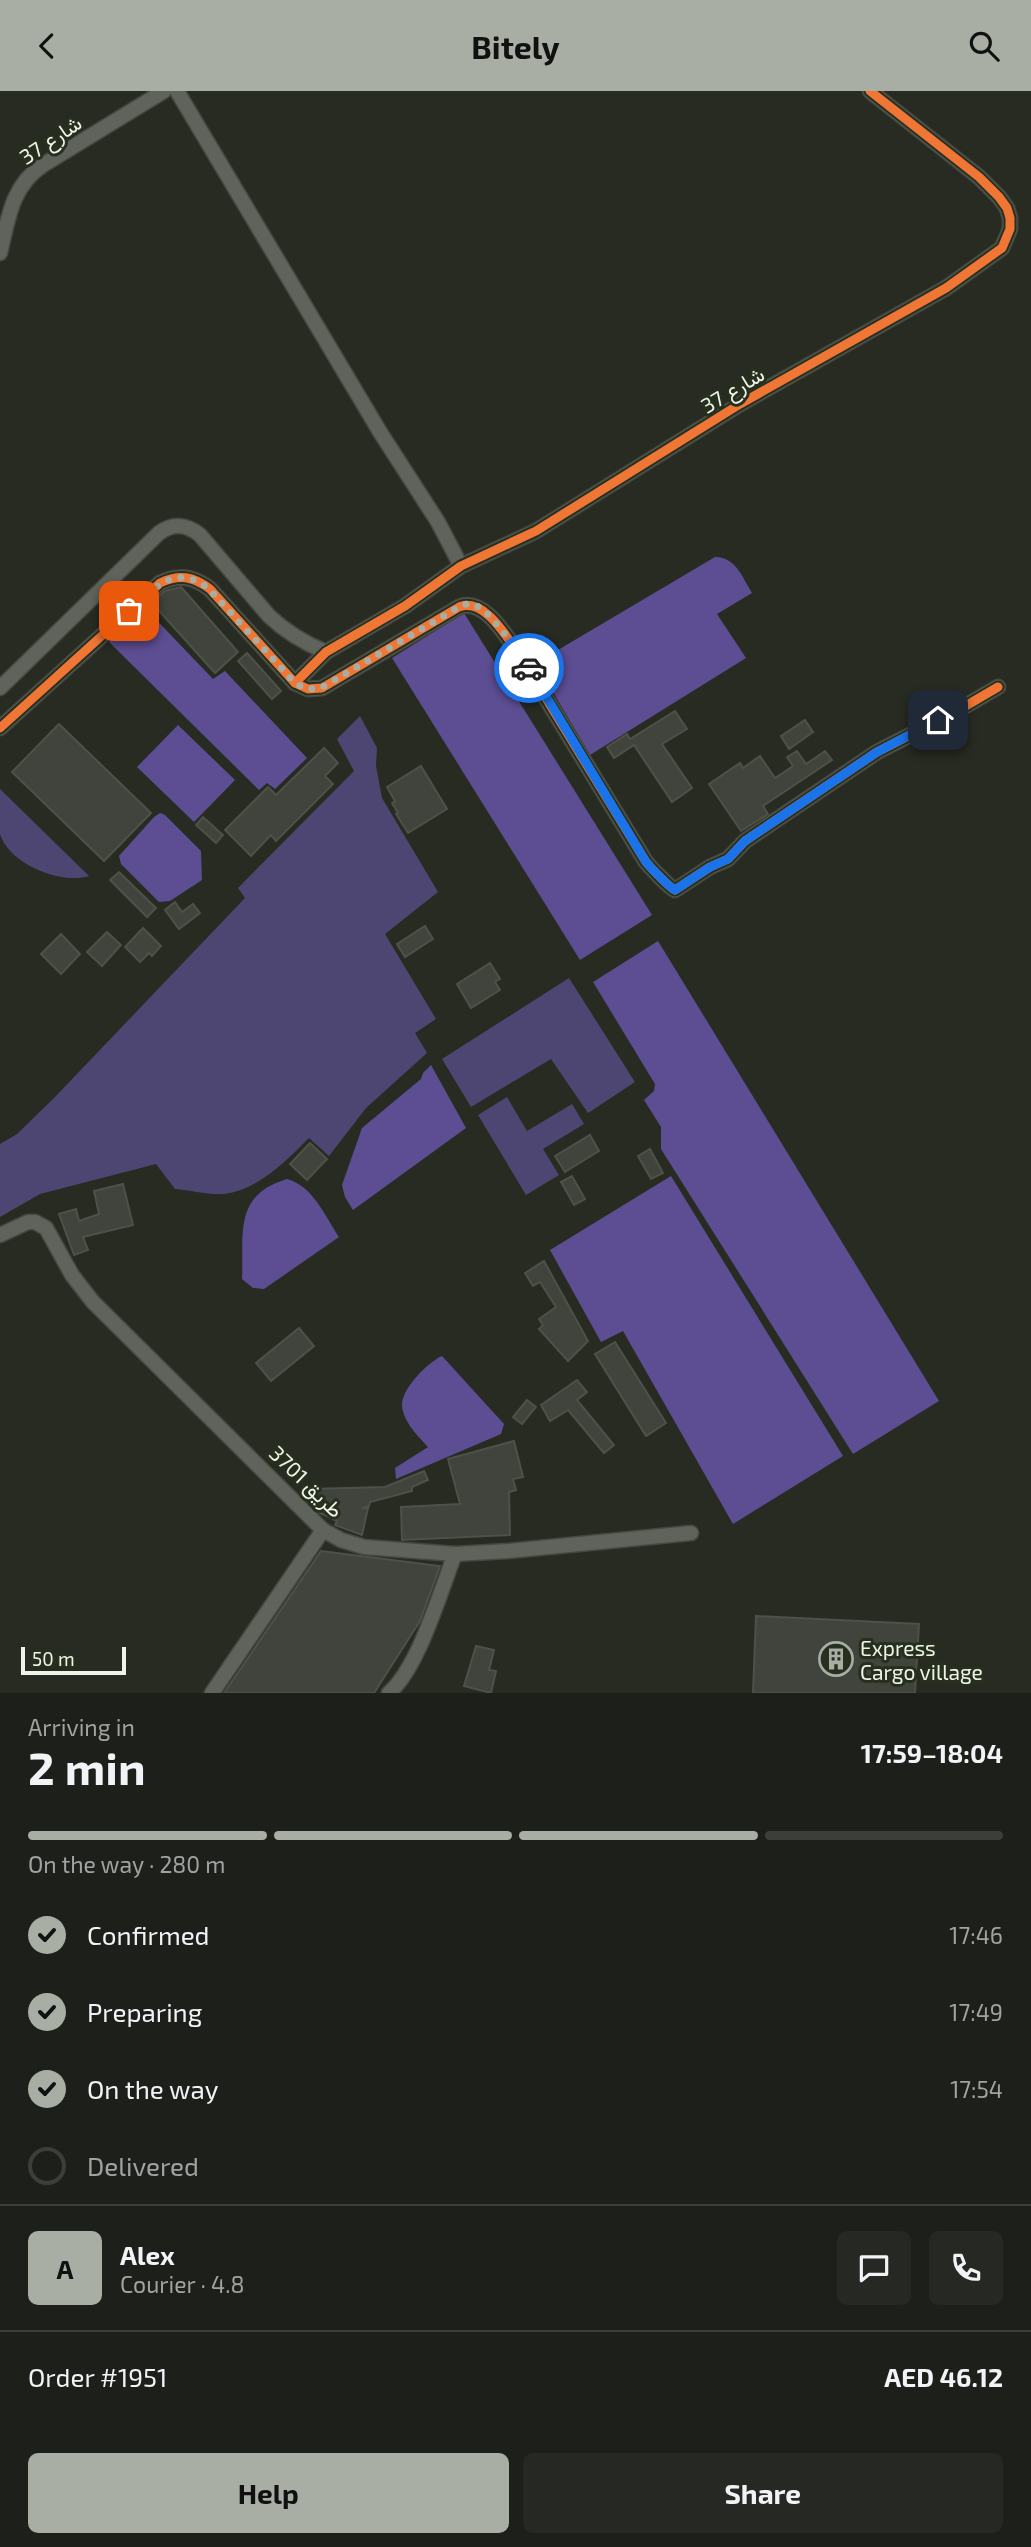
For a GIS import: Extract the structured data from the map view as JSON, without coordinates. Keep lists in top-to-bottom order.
{
  "streets": {
    "street": ["شارع 37", "طريق 3701"]
  },
  "places": {
    "building": ["Express Cargo village"]
  },
  "scale_bar": "50 m",
  "page": {
    "header": "Bitely",
    "scale": "50 m",
    "heading": ["2 min", "Arriving in", "17:59–18:04"],
    "panel": [
      "Alex",
      "Courier · 4.8",
      "Order #1951",
      "AED 46.12"
    ],
    "bar": "On the way · 280 m",
    "list": [
      ["Confirmed", "17:46"],
      ["Preparing", "17:49"],
      ["On the way", "17:54"],
      "Delivered"
    ],
    "round": "A",
    "buttons": ["Help", "Share"]
  }
}
